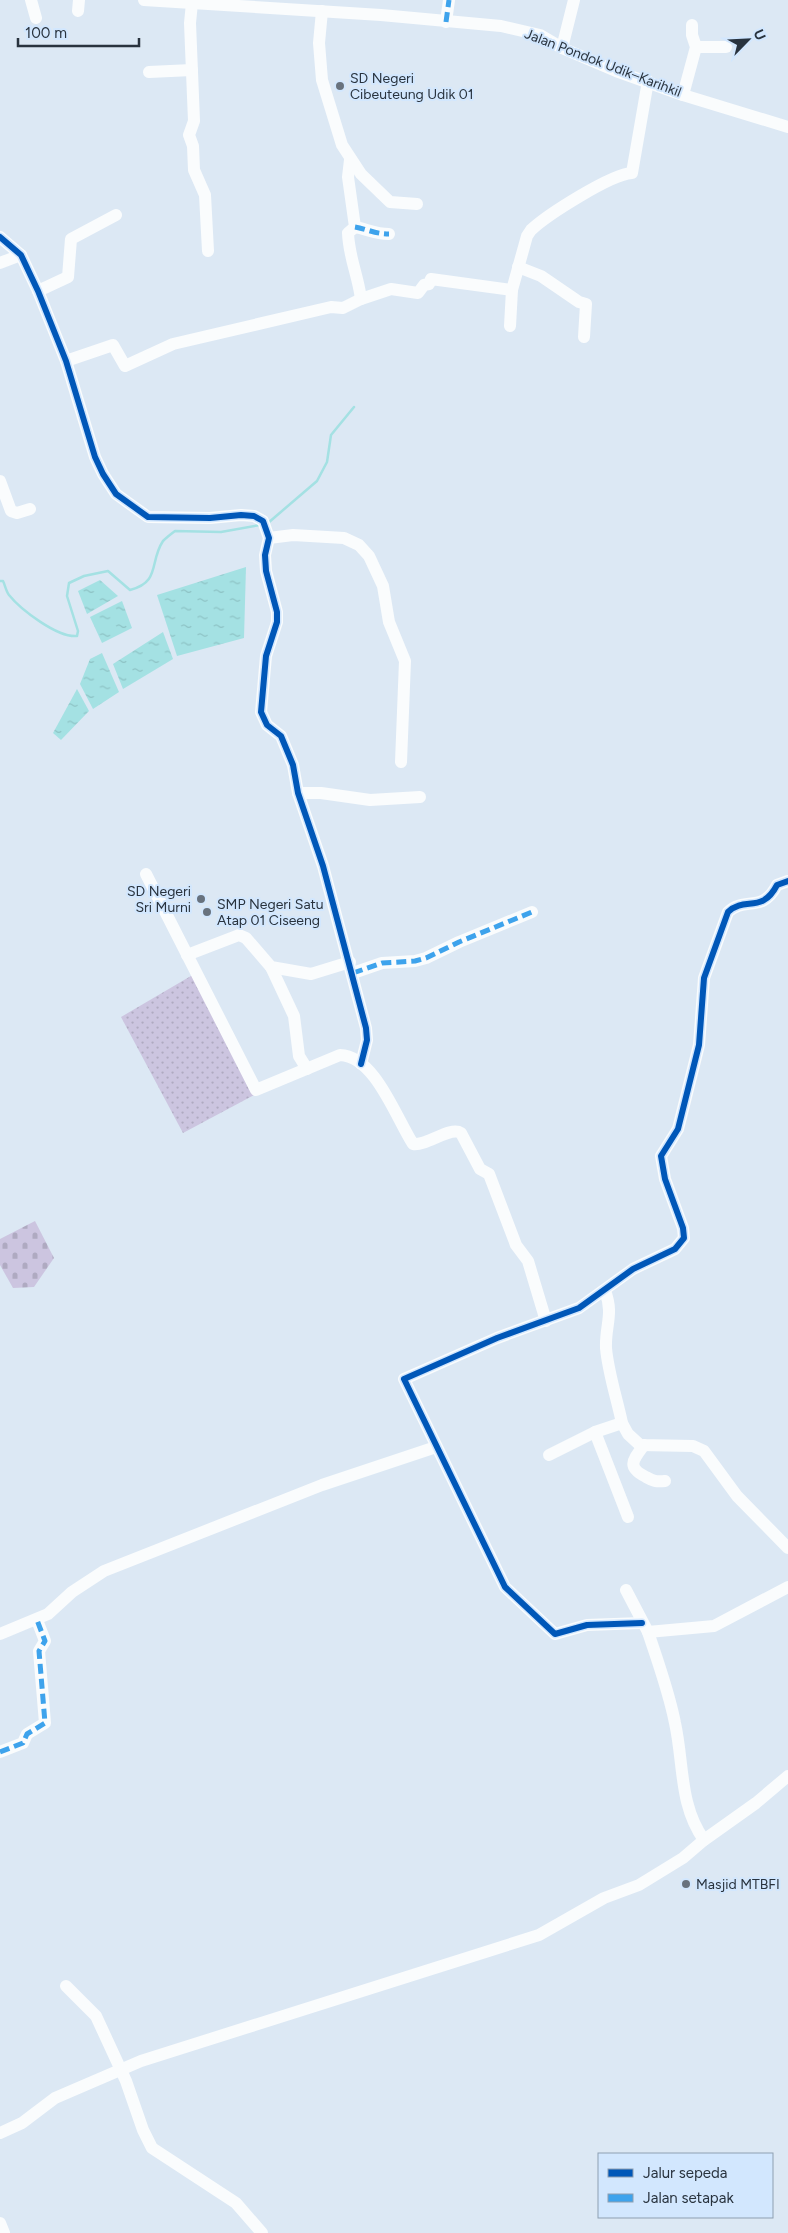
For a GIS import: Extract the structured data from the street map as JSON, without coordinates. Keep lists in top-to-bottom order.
{
  "streets": {
    "street": ["Jalan Pondok Udik–Karihkil"]
  },
  "places": [
    "SD Negeri Cibeuteung Udik 01",
    "SD Negeri Sri Murni",
    "SMP Negeri Satu Atap 01 Ciseeng",
    "Masjid MTBFI"
  ],
  "legend": ["Jalur sepeda", "Jalan setapak"],
  "scale_bar": "100 m",
  "north": "top right"
}
